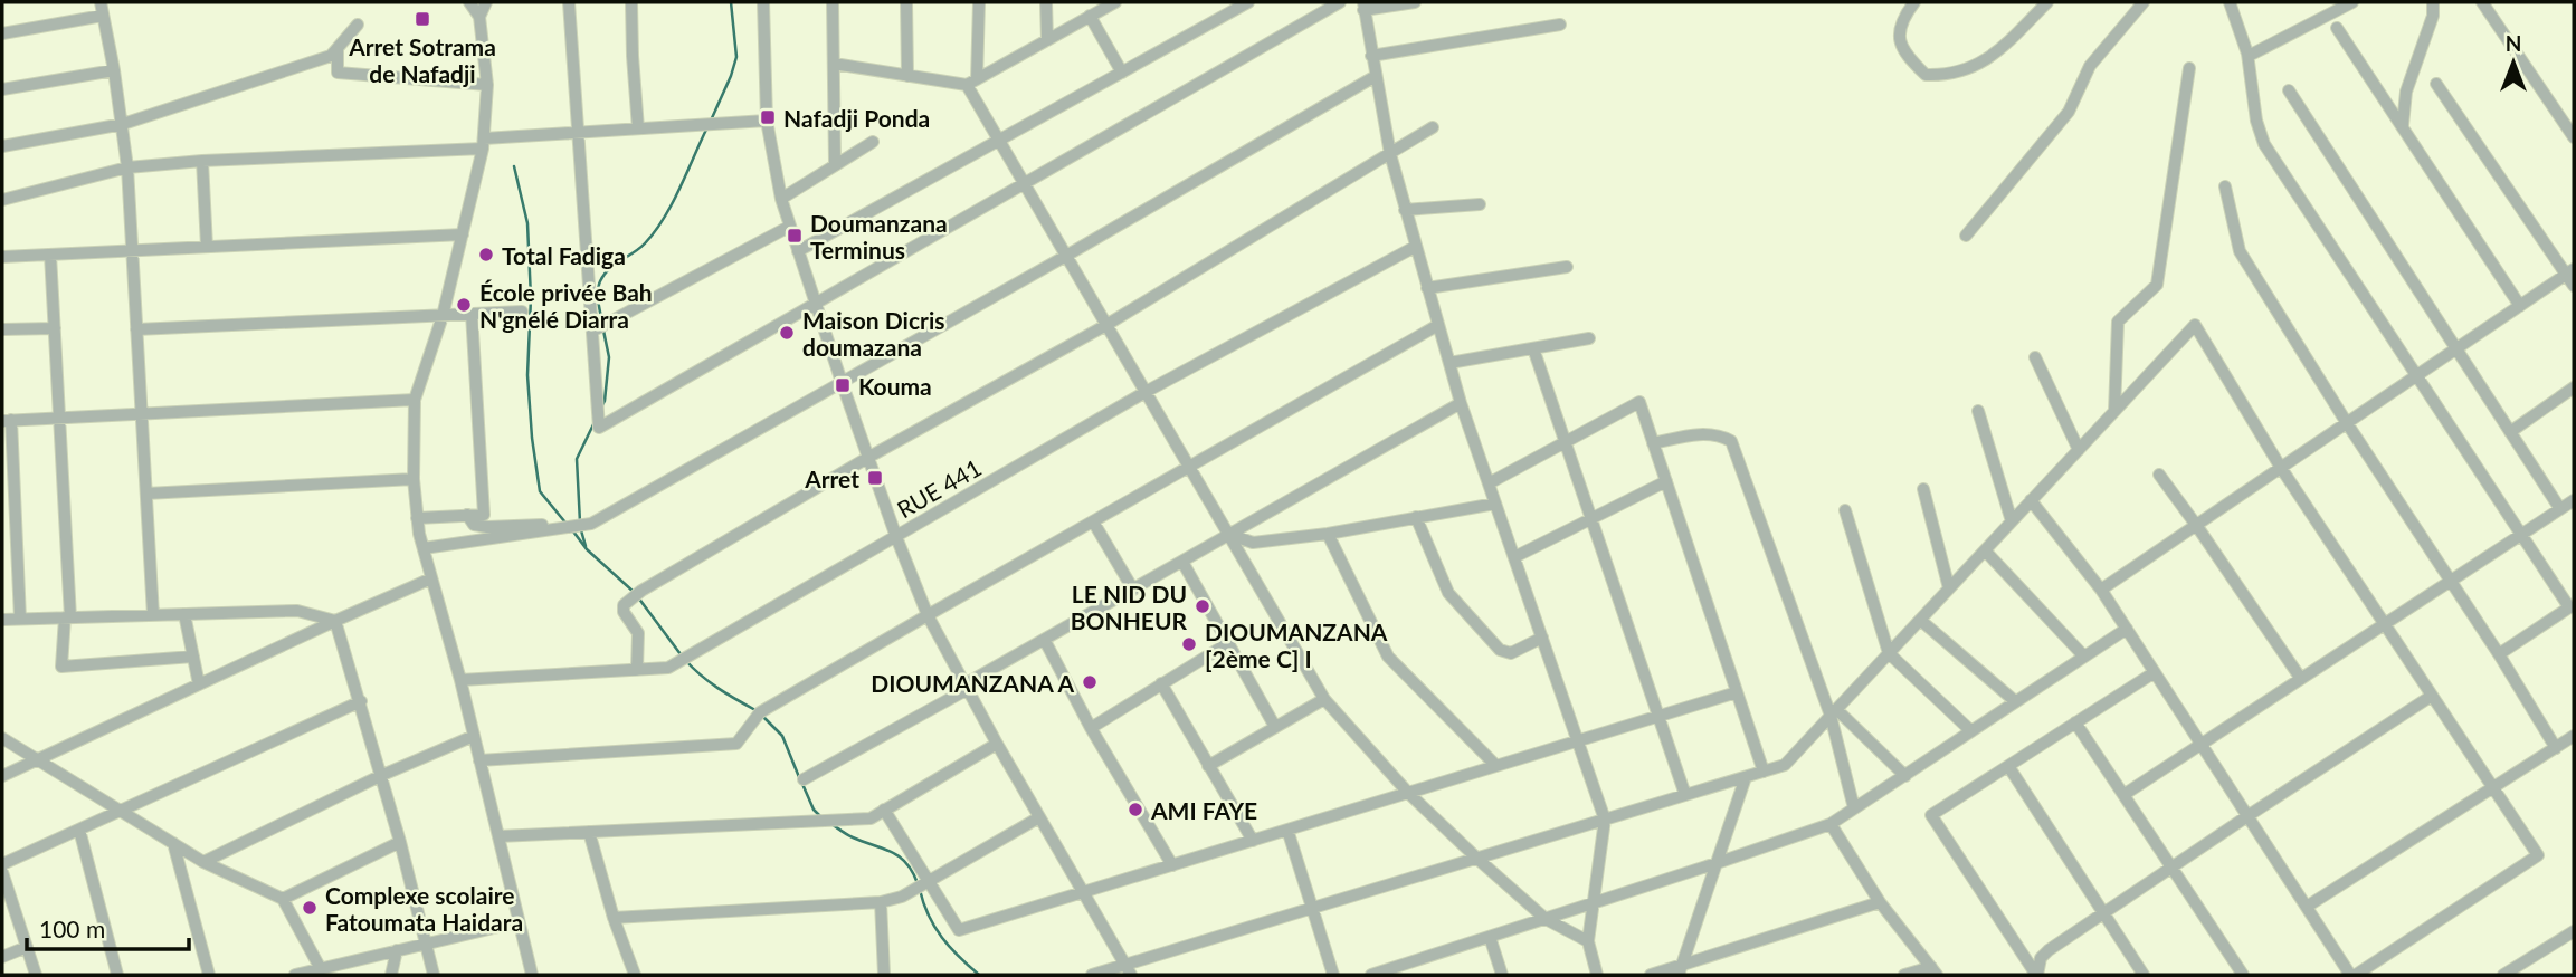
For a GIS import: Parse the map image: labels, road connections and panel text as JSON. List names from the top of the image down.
{
  "streets": {
    "street": ["RUE 441"]
  },
  "places": {
    "transit": [
      "Arret Sotrama de Nafadji",
      "Nafadji Ponda",
      "Doumanzana Terminus",
      "Kouma",
      "Arret"
    ],
    "other": [
      "Total Fadiga",
      "École privée Bah N'gnélé Diarra",
      "Maison Dicris doumazana",
      "LE NID DU BONHEUR",
      "DIOUMANZANA [2ème C] I",
      "DIOUMANZANA A",
      "AMI FAYE",
      "Complexe scolaire Fatoumata Haidara"
    ]
  },
  "scale_bar": "100 m",
  "north": "top"
}
